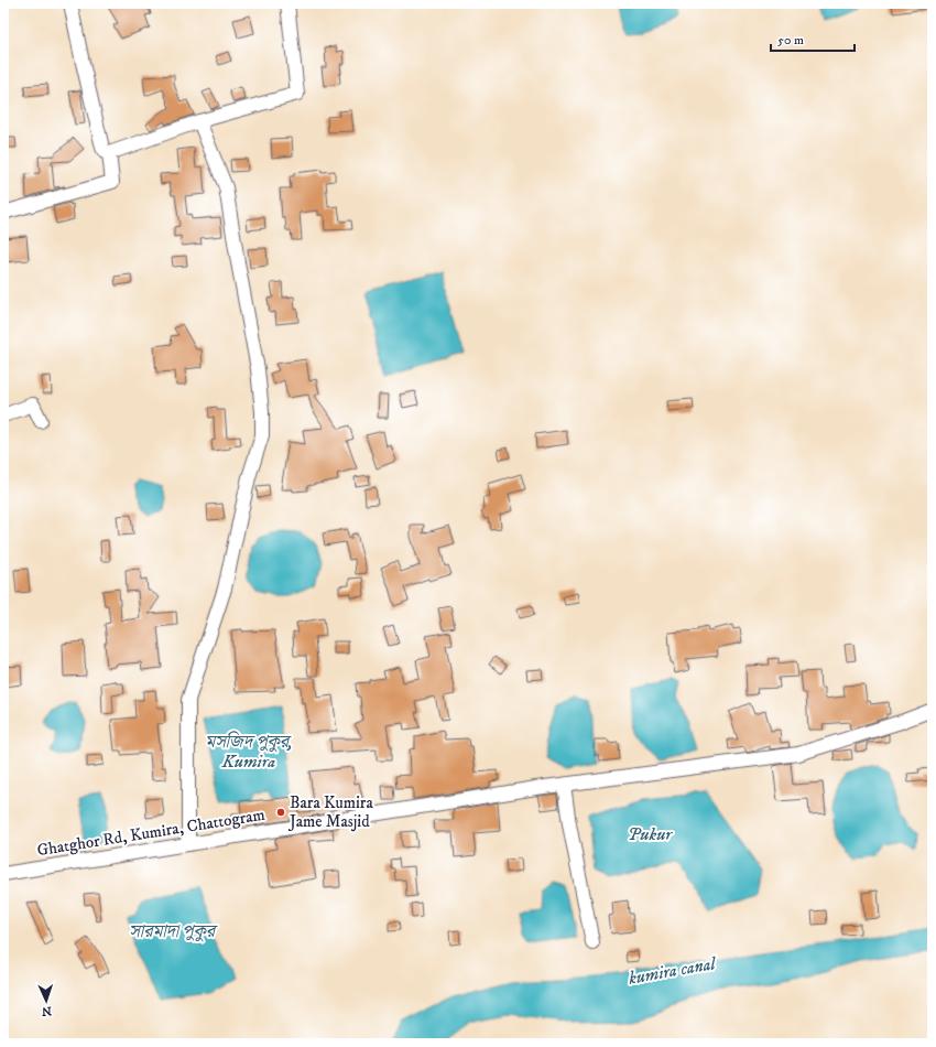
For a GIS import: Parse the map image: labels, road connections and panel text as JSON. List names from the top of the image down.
{
  "streets": {
    "street": ["Ghatghor Rd, Kumira, Chattogram"]
  },
  "water": [
    "মসজিদ পুকুর, Kumira",
    "Pukur",
    "সারমাদা পুকুর",
    "kumira canal"
  ],
  "places": ["Bara Kumira Jame Masjid"],
  "scale_bar": "50 m",
  "north": "bottom"
}
